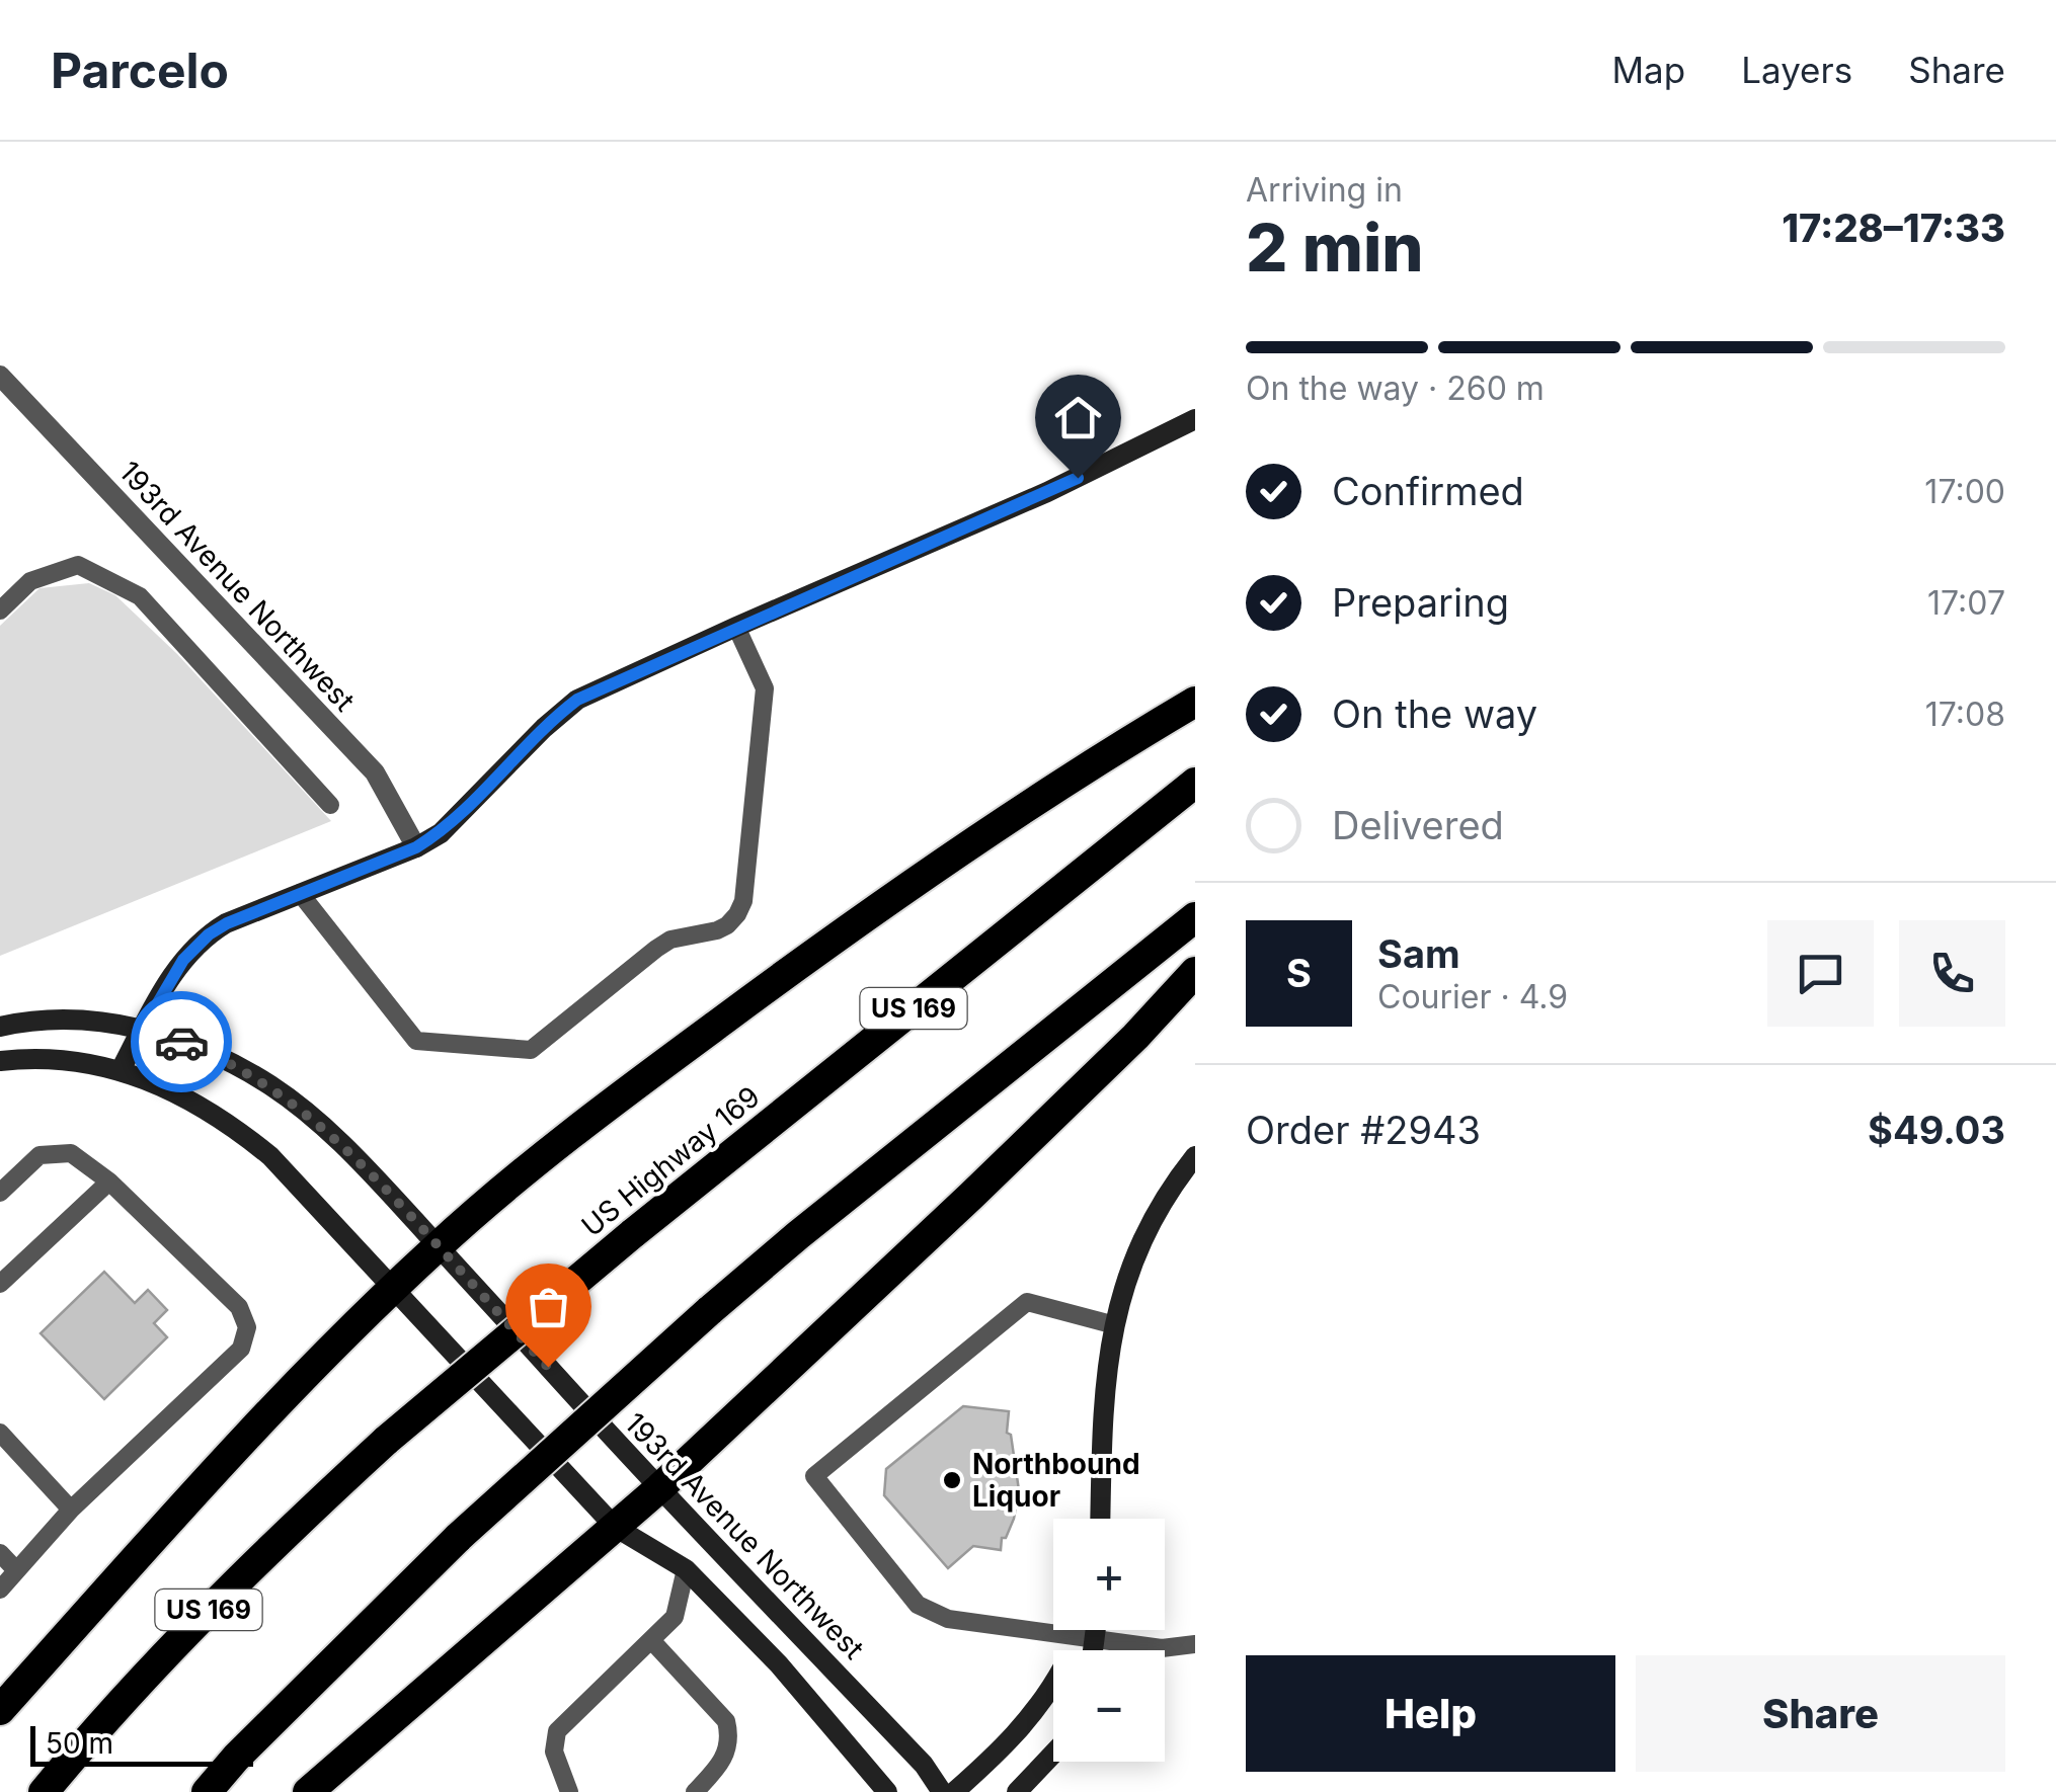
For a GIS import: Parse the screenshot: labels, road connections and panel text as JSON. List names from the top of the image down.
{
  "streets": {
    "highway": ["US 169", "US Highway 169"],
    "street": ["193rd Avenue Northwest"]
  },
  "places": ["Northbound Liquor"],
  "scale_bar": "50 m",
  "page": {
    "header": "Parcelo",
    "nav": ["Map", "Layers", "Share"],
    "heading": ["2 min", "Arriving in", "17:28–17:33"],
    "panel": [
      "Sam",
      "Courier · 4.9",
      "Order #2943",
      "$49.03"
    ],
    "bar": "On the way · 260 m",
    "list": [
      ["Confirmed", "17:00"],
      ["Preparing", "17:07"],
      ["On the way", "17:08"],
      "Delivered"
    ],
    "round": "S",
    "map_buttons": ["+", "−"],
    "buttons": ["Help", "Share"],
    "scale": "50 m"
  }
}
